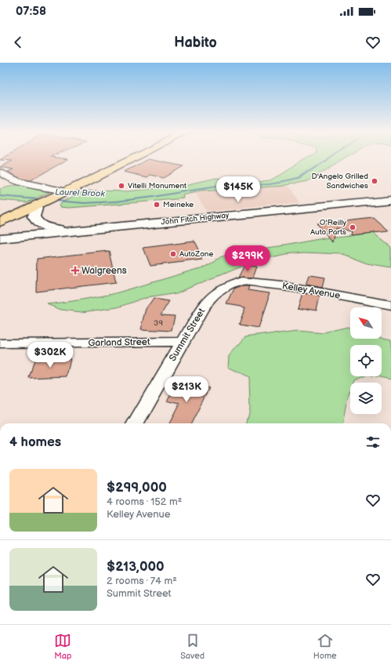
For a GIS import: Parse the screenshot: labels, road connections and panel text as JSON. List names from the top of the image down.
{
  "streets": {
    "main road": ["John Fitch Highway"],
    "street": ["Kelley Avenue", "Summit Street", "Garland Street"]
  },
  "crossings": [
    ["Kelley Avenue", "Summit Street"],
    ["Summit Street", "Garland Street"]
  ],
  "water": ["Laurel Brook"],
  "places": {
    "other": [
      "D'Angelo Grilled Sandwiches",
      "Vitelli Monument",
      "Meineke",
      "O'Reilly Auto Parts",
      "AutoZone"
    ],
    "health": ["Walgreens"]
  },
  "house_numbers": ["39"],
  "north": "top left",
  "page": {
    "status": "07:58",
    "header": "Habito",
    "price": [
      "$145K",
      "$299K",
      "$302K",
      "$213K"
    ],
    "heading": "4 homes",
    "list": [
      {
        "name": "$299,000",
        "note": "4 rooms · 152 m² · Kelley Avenue"
      },
      {
        "name": "$213,000",
        "note": "2 rooms · 74 m² · Summit Street"
      }
    ],
    "tabs": ["Map", "Saved", "Home"]
  }
}
